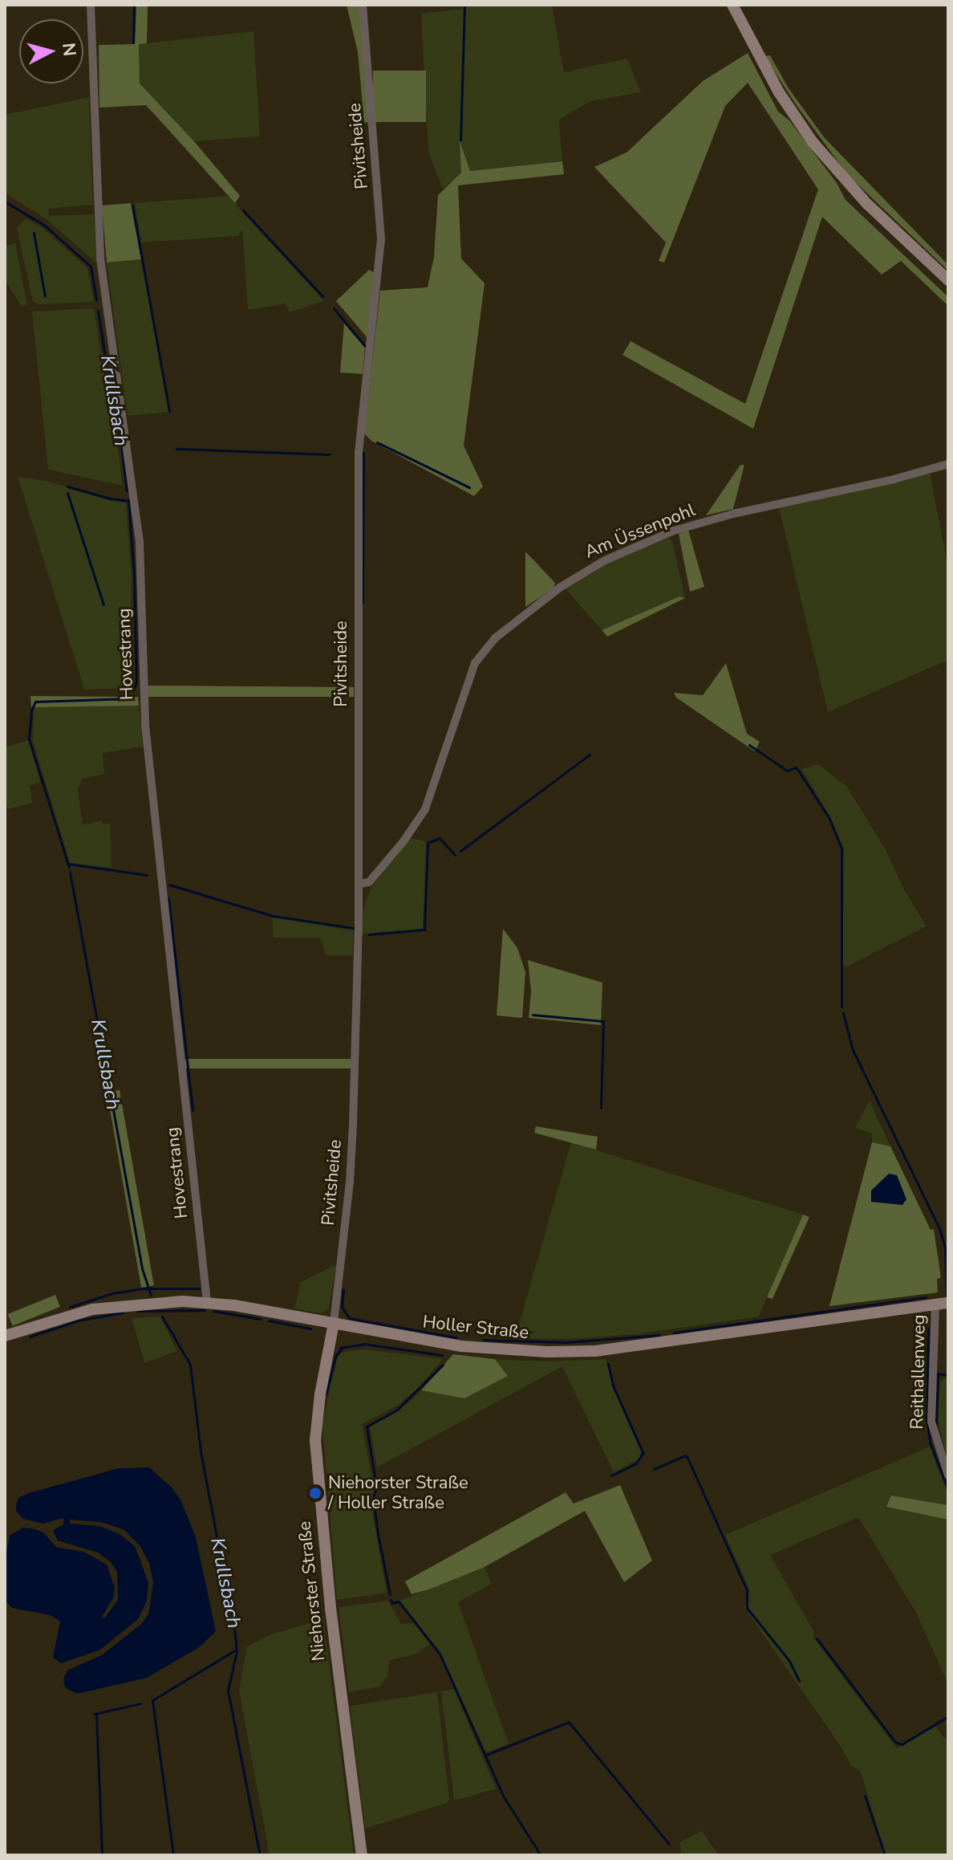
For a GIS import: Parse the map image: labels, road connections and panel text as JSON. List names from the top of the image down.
{
  "streets": {
    "street": [
      "Pivitsheide",
      "Am Üssenpohl",
      "Hovestrang",
      "Holler Straße",
      "Reithallenweg",
      "Niehorster Straße"
    ]
  },
  "crossings": [
    ["Pivitsheide", "Am Üssenpohl"],
    ["Pivitsheide", "Holler Straße"],
    ["Pivitsheide", "Niehorster Straße"],
    ["Hovestrang", "Holler Straße"],
    ["Holler Straße", "Reithallenweg"],
    ["Holler Straße", "Niehorster Straße"]
  ],
  "water": ["Krullsbach"],
  "places": ["Niehorster Straße / Holler Straße"],
  "north": "right"
}
